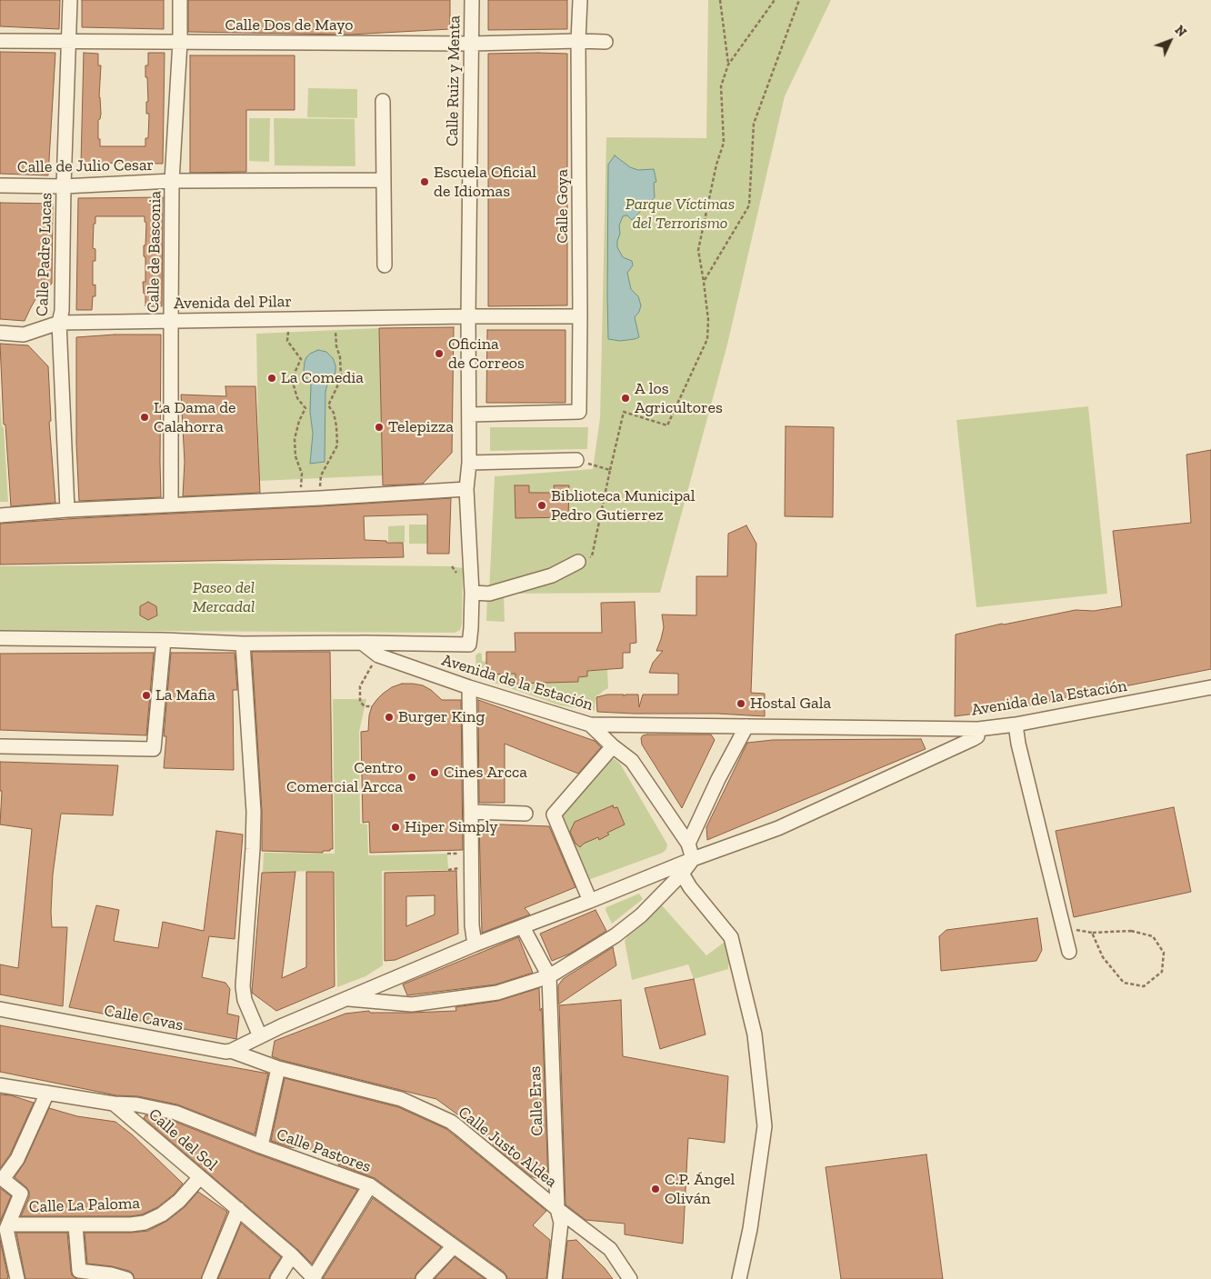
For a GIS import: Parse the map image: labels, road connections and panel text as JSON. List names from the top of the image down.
{
  "streets": {
    "street": [
      "Calle Dos de Mayo",
      "Calle Ruiz y Menta",
      "Calle de Julio Cesar",
      "Calle Goya",
      "Calle de Basconia",
      "Calle Padre Lucas",
      "Avenida del Pilar",
      "Avenida de la Estación",
      "Calle Cavas",
      "Calle Eras",
      "Calle del Sol",
      "Calle Justo Aldea",
      "Calle Pastores",
      "Calle La Paloma"
    ]
  },
  "crossings": [
    ["Calle Dos de Mayo", "Calle Ruiz y Menta"],
    ["Calle Dos de Mayo", "Calle Goya"],
    ["Calle Dos de Mayo", "Calle de Basconia"],
    ["Calle Dos de Mayo", "Calle Padre Lucas"],
    ["Calle Ruiz y Menta", "Calle Goya"],
    ["Calle Ruiz y Menta", "Avenida del Pilar"],
    ["Calle Ruiz y Menta", "Avenida de la Estación"],
    ["Calle de Julio Cesar", "Calle de Basconia"],
    ["Calle de Julio Cesar", "Calle Padre Lucas"],
    ["Calle Goya", "Avenida del Pilar"],
    ["Calle de Basconia", "Avenida del Pilar"],
    ["Calle Padre Lucas", "Avenida del Pilar"],
    ["Calle Cavas", "Calle Justo Aldea"],
    ["Calle Eras", "Calle Justo Aldea"],
    ["Calle del Sol", "Calle Pastores"],
    ["Calle del Sol", "Calle La Paloma"]
  ],
  "parks": ["Parque Víctimas del Terrorismo", "Paseo del Mercadal"],
  "places": [
    "Escuela Oficial de Idiomas",
    "Oficina de Correos",
    "La Comedia",
    "A los Agricultores",
    "La Dama de Calahorra",
    "Telepizza",
    "Biblioteca Municipal Pedro Gutierrez",
    "La Mafia",
    "Hostal Gala",
    "Burger King",
    "Cines Arcca",
    "Centro Comercial Arcca",
    "Hiper Simply",
    "C.P. Ángel Oliván"
  ],
  "north": "top right"
}
